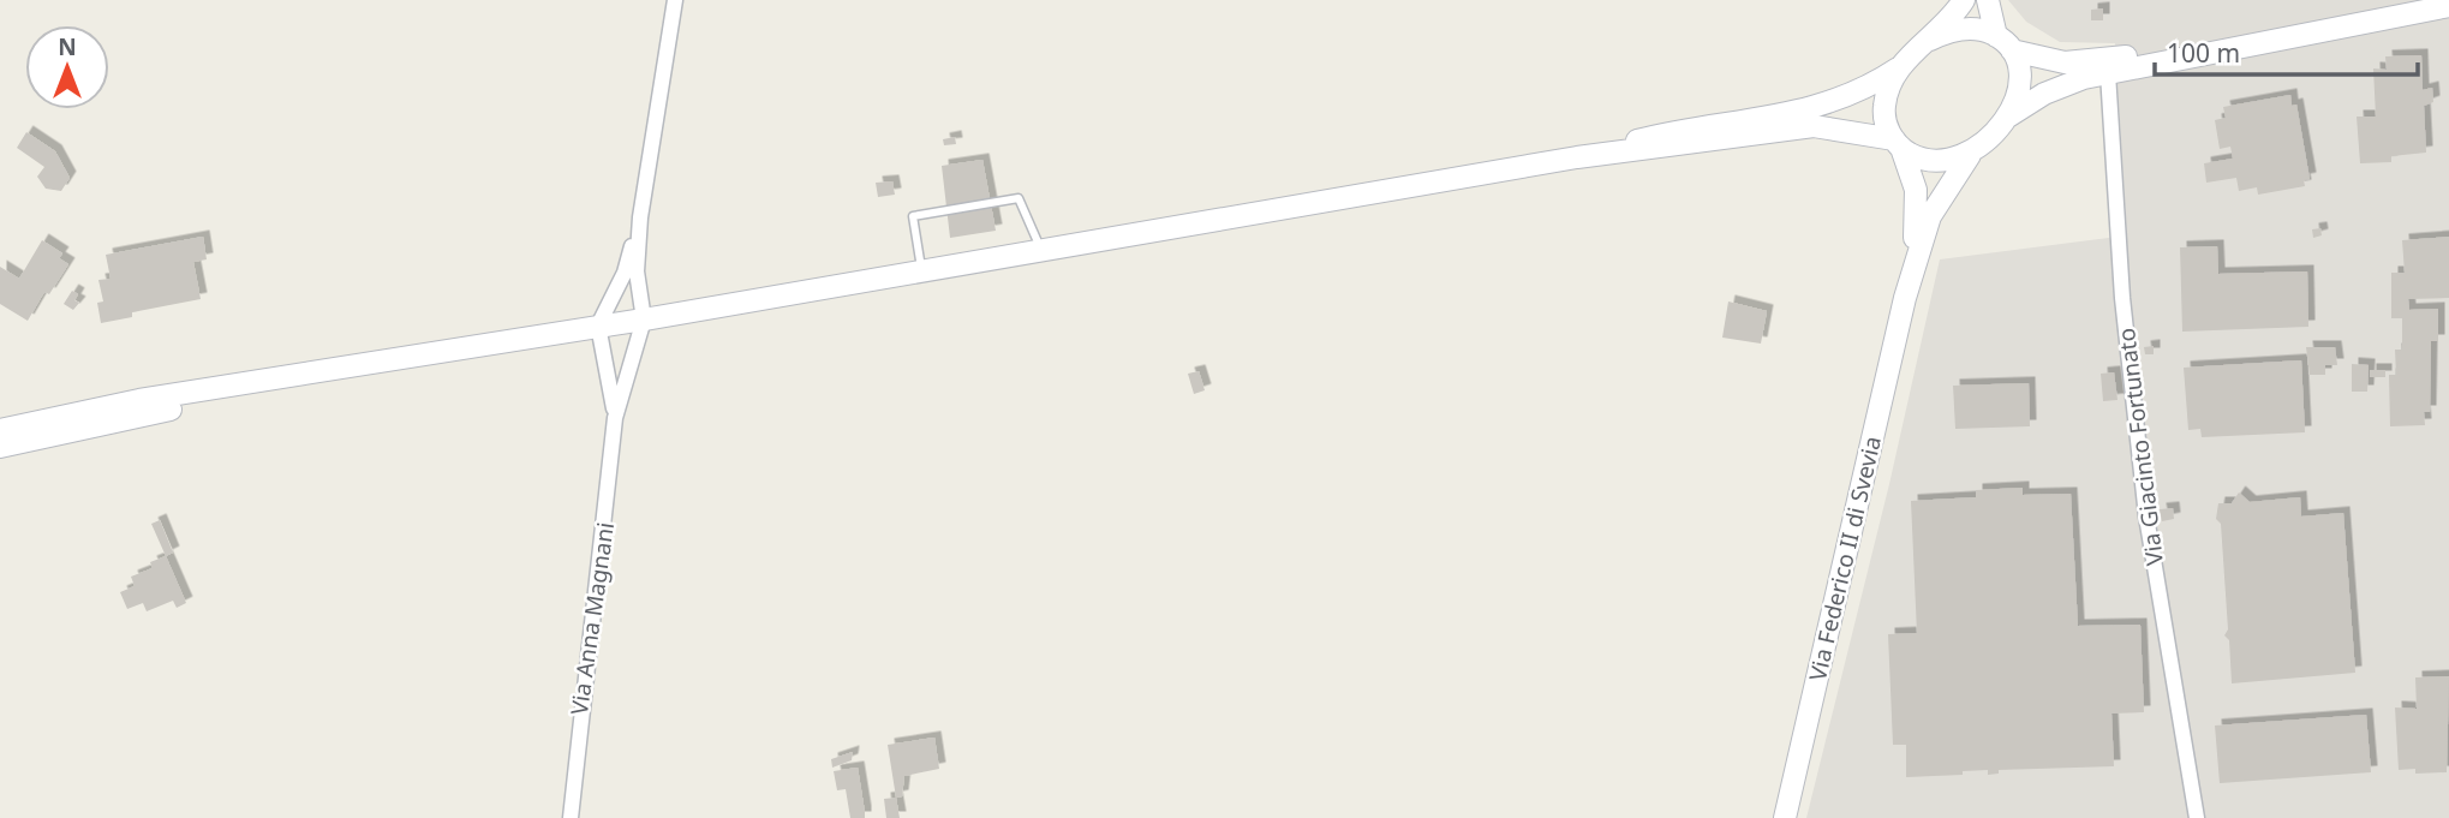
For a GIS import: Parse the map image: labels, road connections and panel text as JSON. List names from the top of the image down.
{
  "streets": {
    "main road": ["Via Federico II di Svevia"],
    "street": ["Via Giacinto Fortunato", "Via Anna Magnani"]
  },
  "scale_bar": "100 m",
  "north": "top"
}
